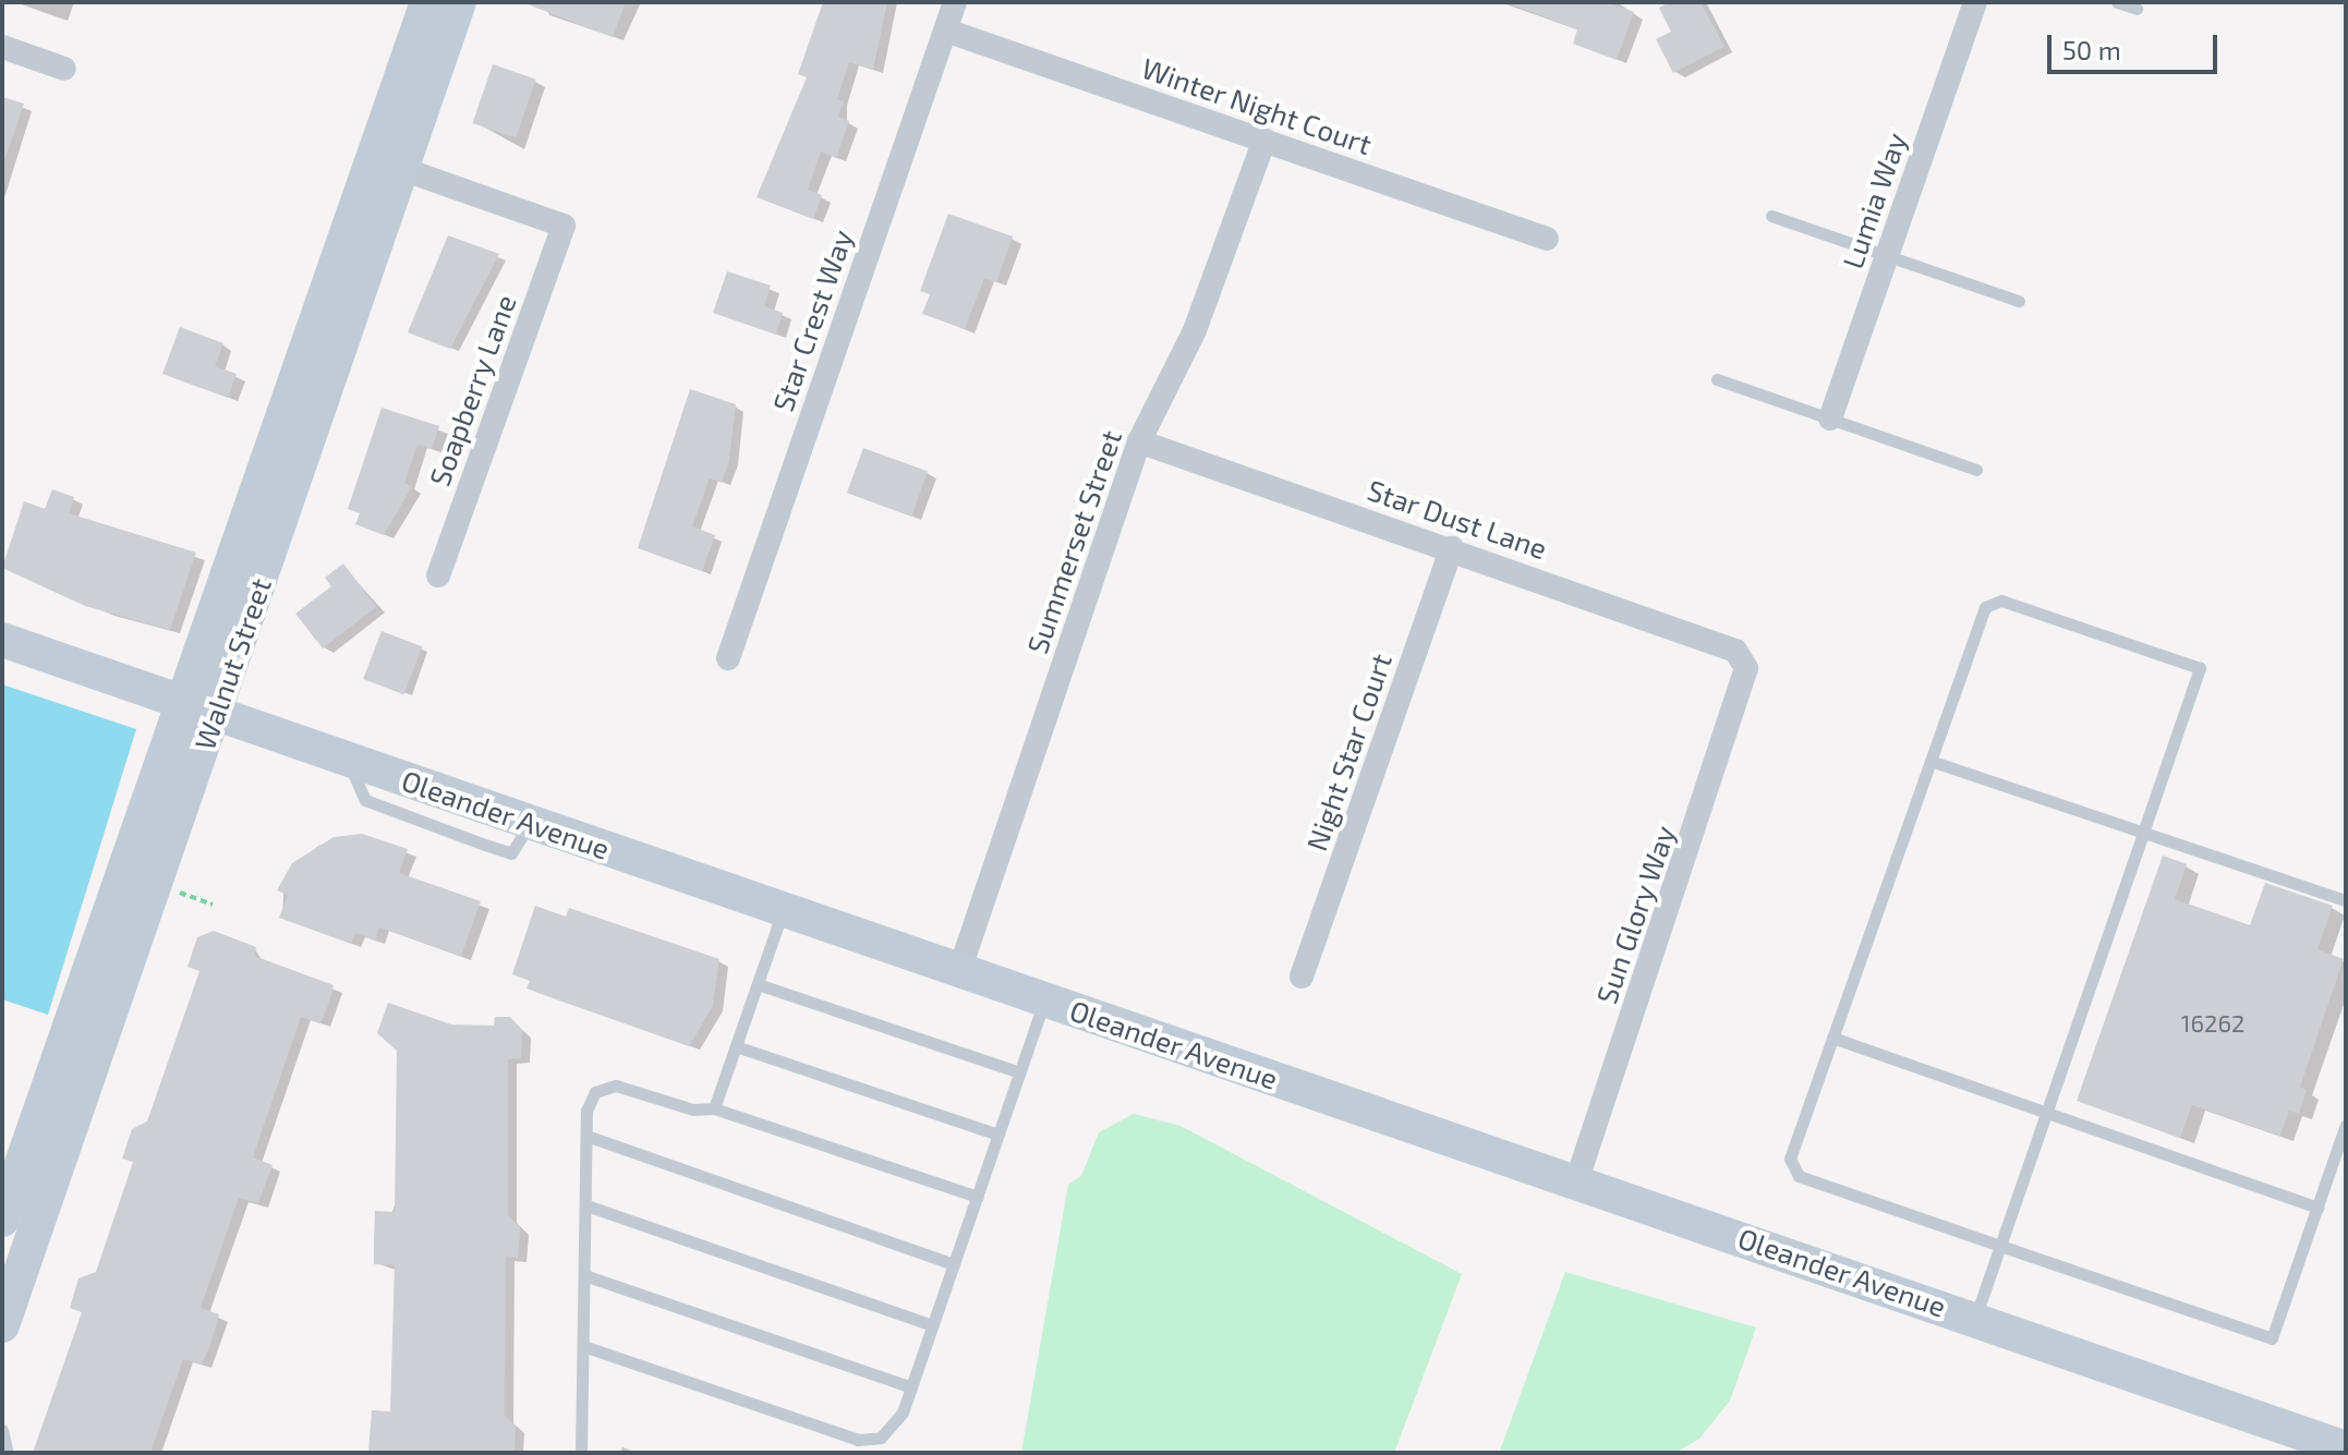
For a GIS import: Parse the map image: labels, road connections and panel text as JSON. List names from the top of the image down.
{
  "streets": {
    "street": [
      "Winter Night Court",
      "Lumia Way",
      "Star Crest Way",
      "Soapberry Lane",
      "Star Dust Lane",
      "Summerset Street",
      "Walnut Street",
      "Night Star Court",
      "Oleander Avenue",
      "Sun Glory Way"
    ]
  },
  "crossings": [
    ["Winter Night Court", "Star Crest Way"],
    ["Winter Night Court", "Summerset Street"],
    ["Soapberry Lane", "Walnut Street"],
    ["Star Dust Lane", "Summerset Street"],
    ["Star Dust Lane", "Night Star Court"],
    ["Star Dust Lane", "Sun Glory Way"],
    ["Summerset Street", "Oleander Avenue"],
    ["Walnut Street", "Oleander Avenue"],
    ["Oleander Avenue", "Sun Glory Way"]
  ],
  "house_numbers": ["16262"],
  "scale_bar": "50 m"
}
